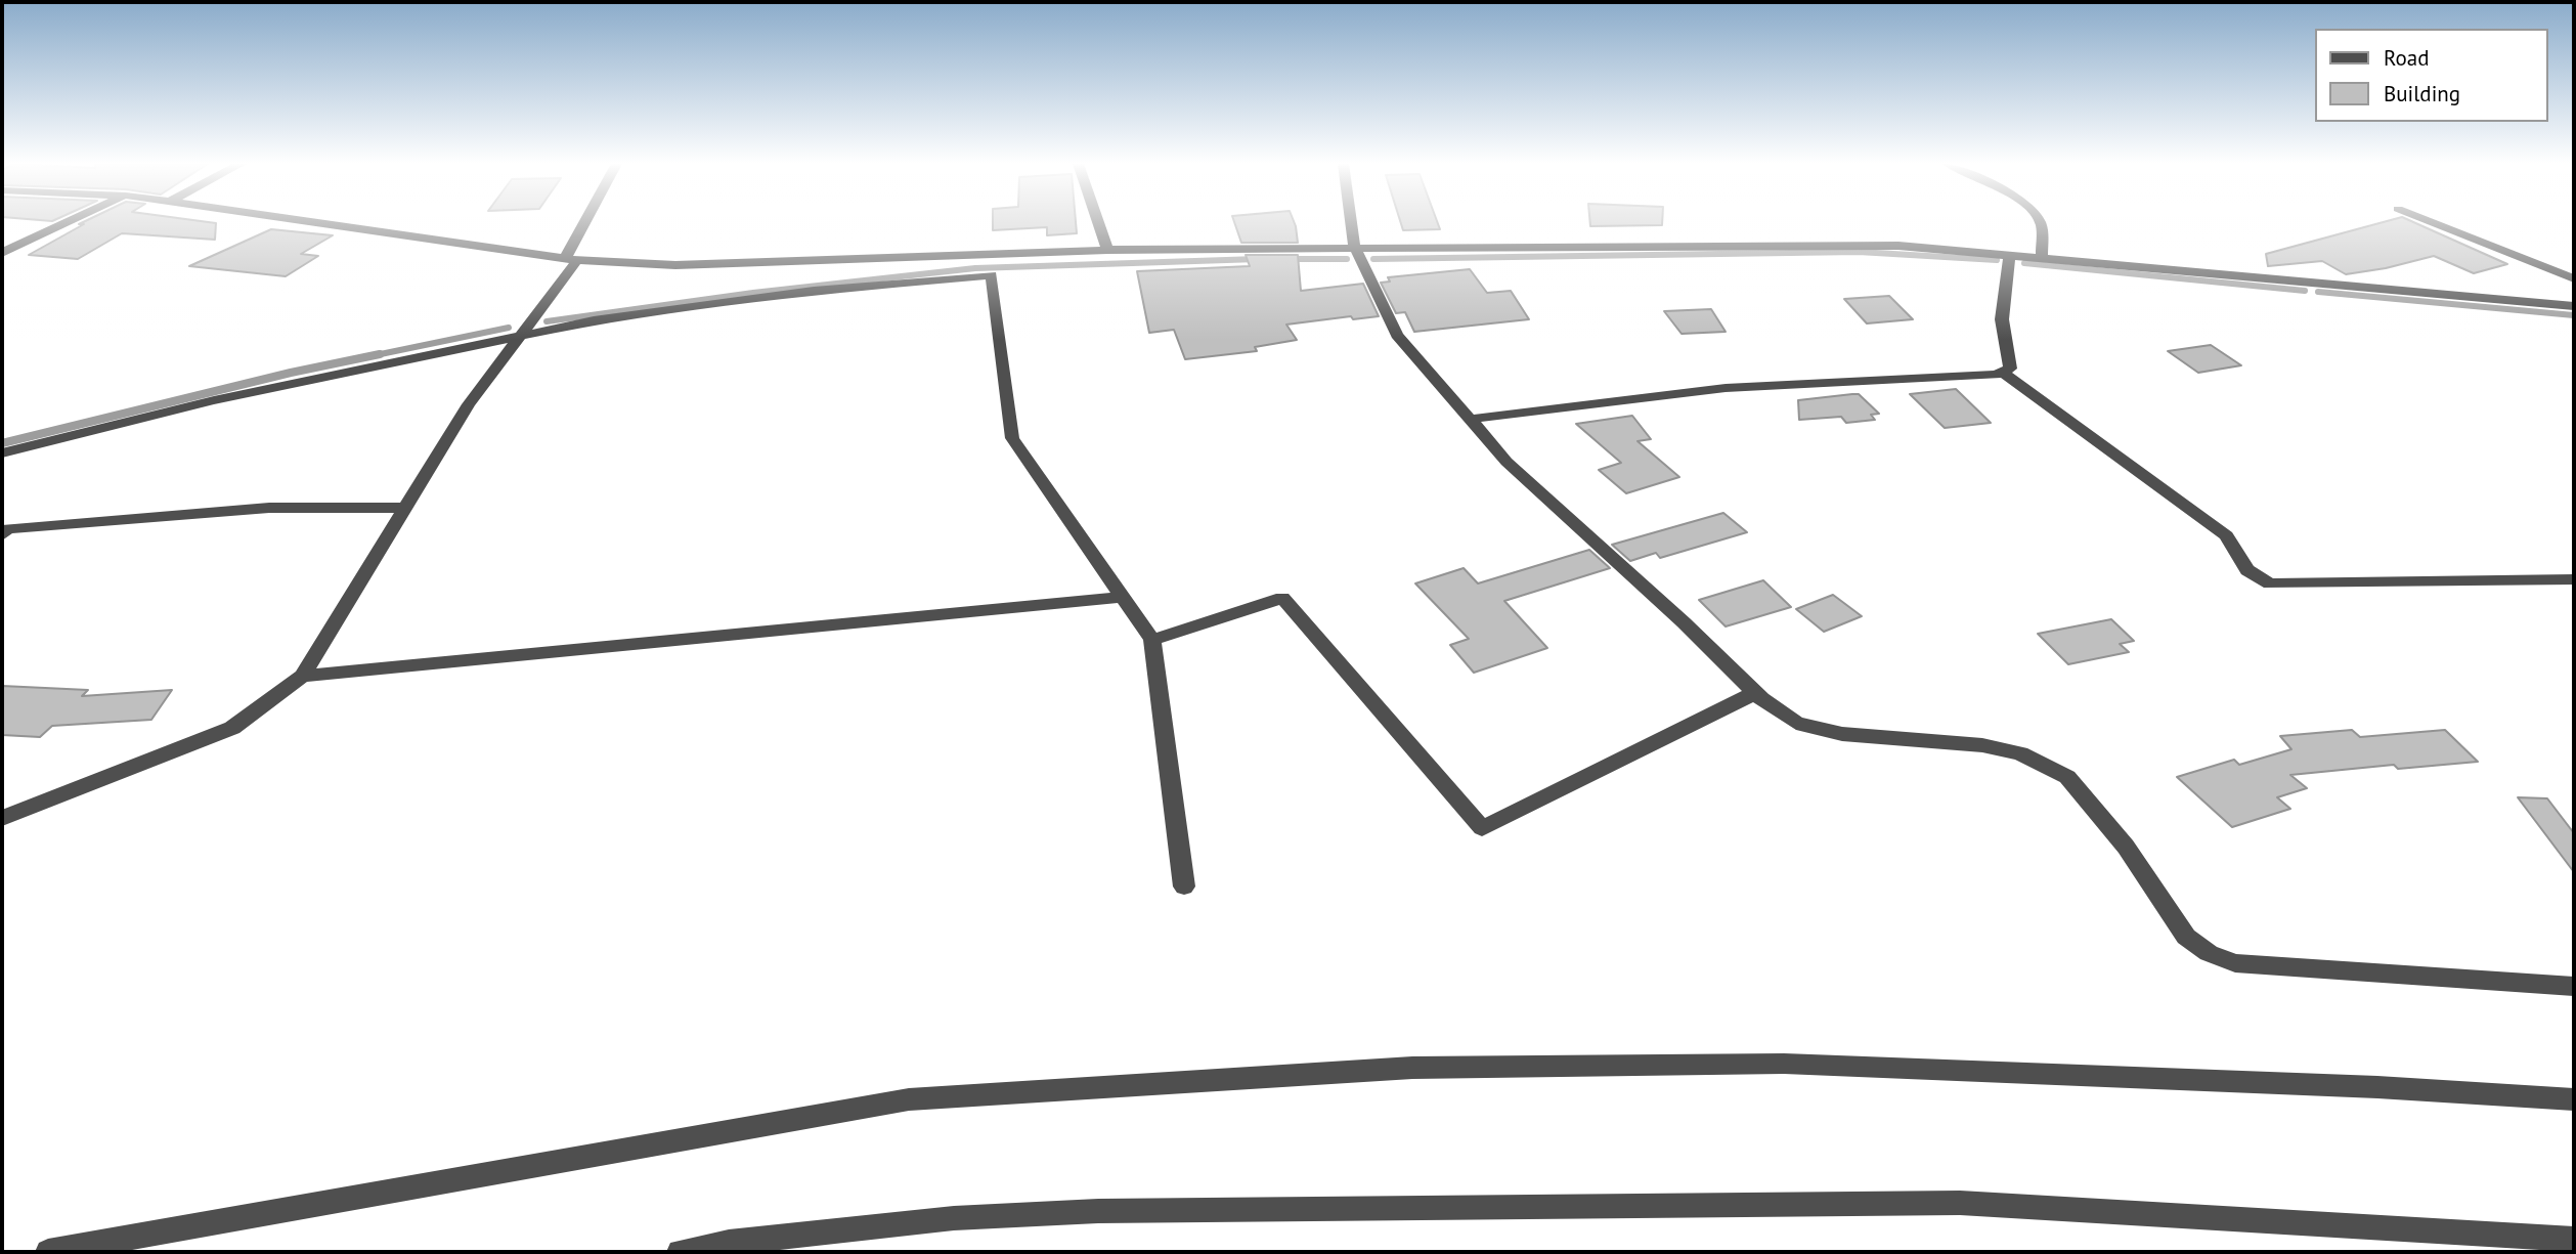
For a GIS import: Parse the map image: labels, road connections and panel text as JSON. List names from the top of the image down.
{
  "legend": ["Road", "Building"]
}
